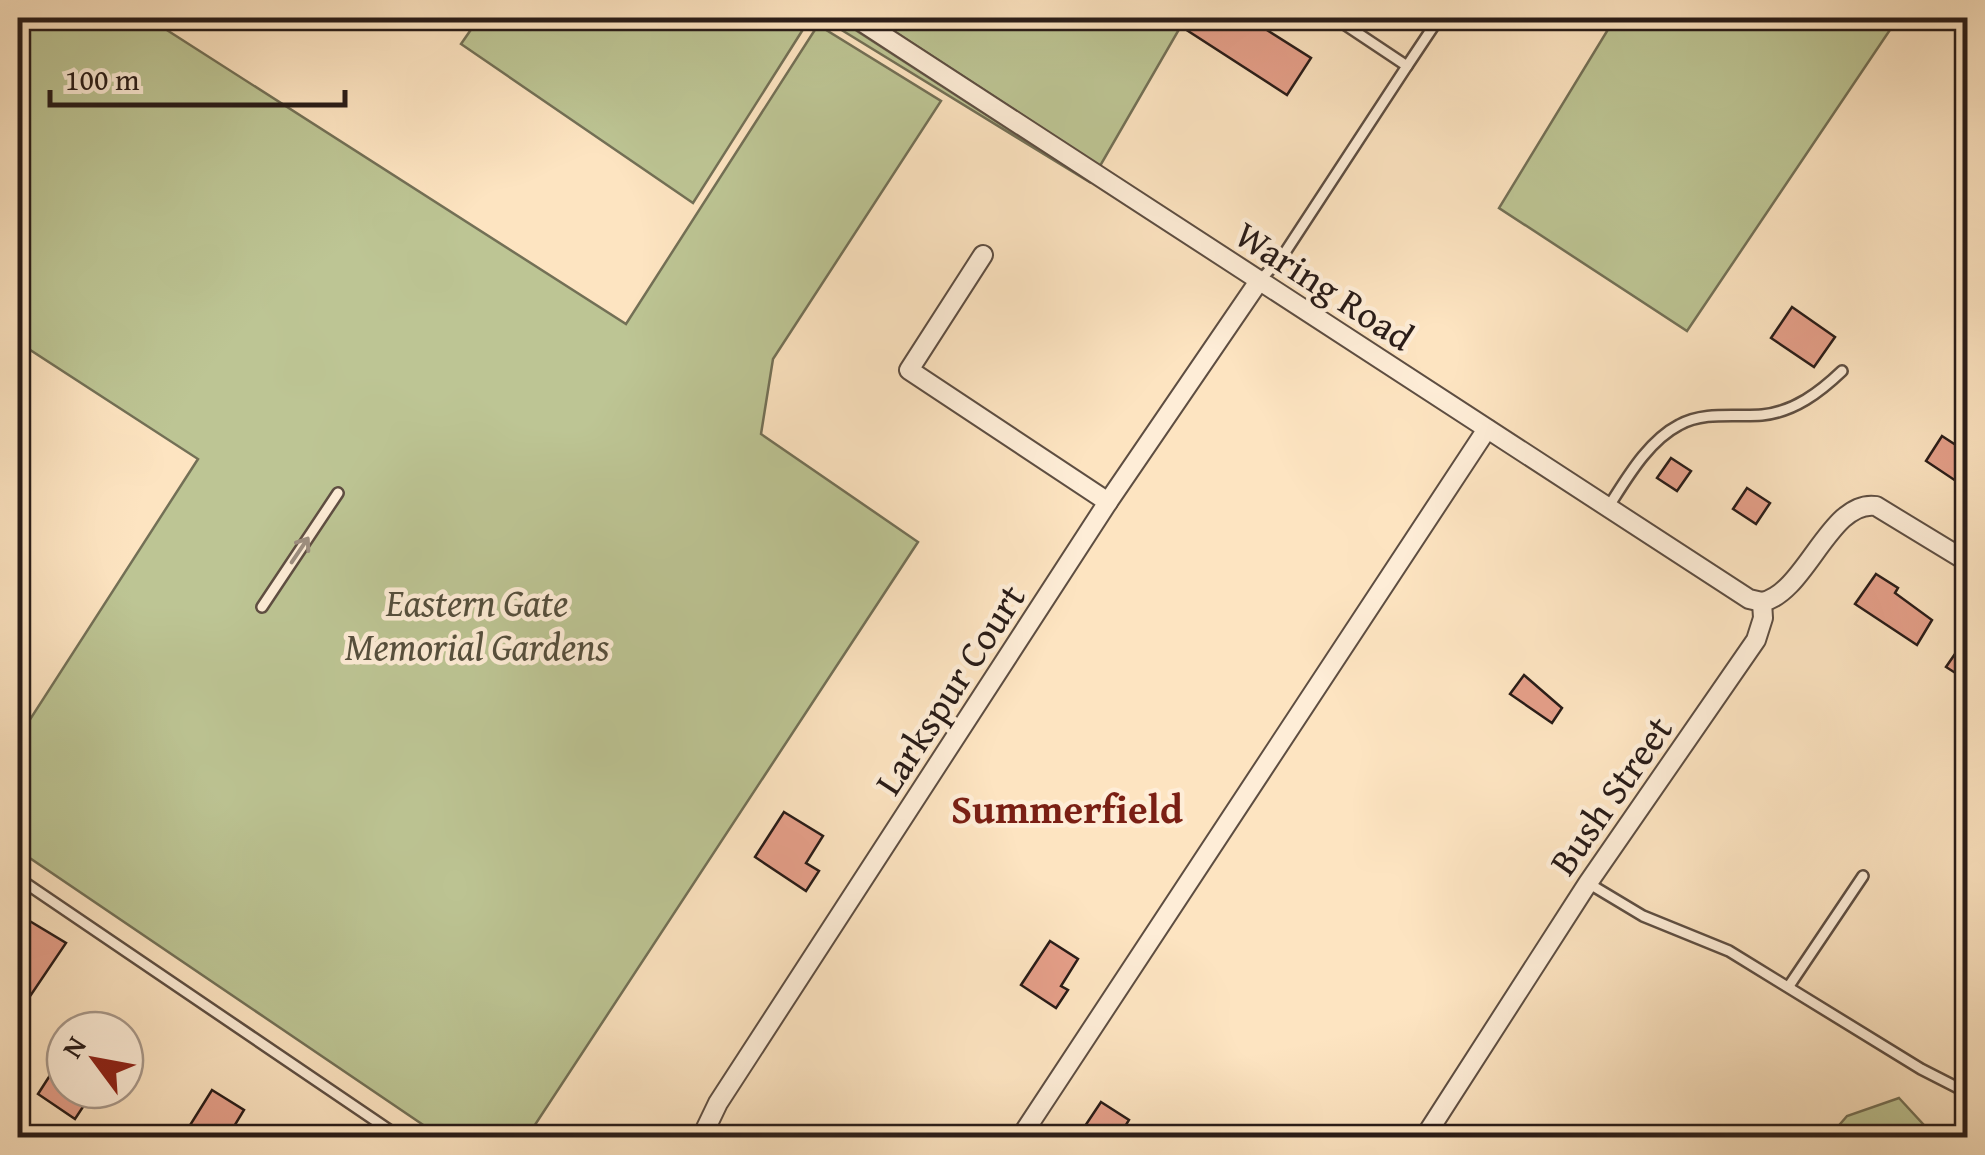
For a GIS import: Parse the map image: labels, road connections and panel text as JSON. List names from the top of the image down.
{
  "streets": {
    "street": ["Waring Road", "Larkspur Court", "Bush Street"]
  },
  "crossings": [
    ["Waring Road", "Larkspur Court"],
    ["Waring Road", "Bush Street"]
  ],
  "districts": ["Summerfield"],
  "parks": ["Eastern Gate Memorial Gardens"],
  "scale_bar": "100 m",
  "north": "top left"
}
